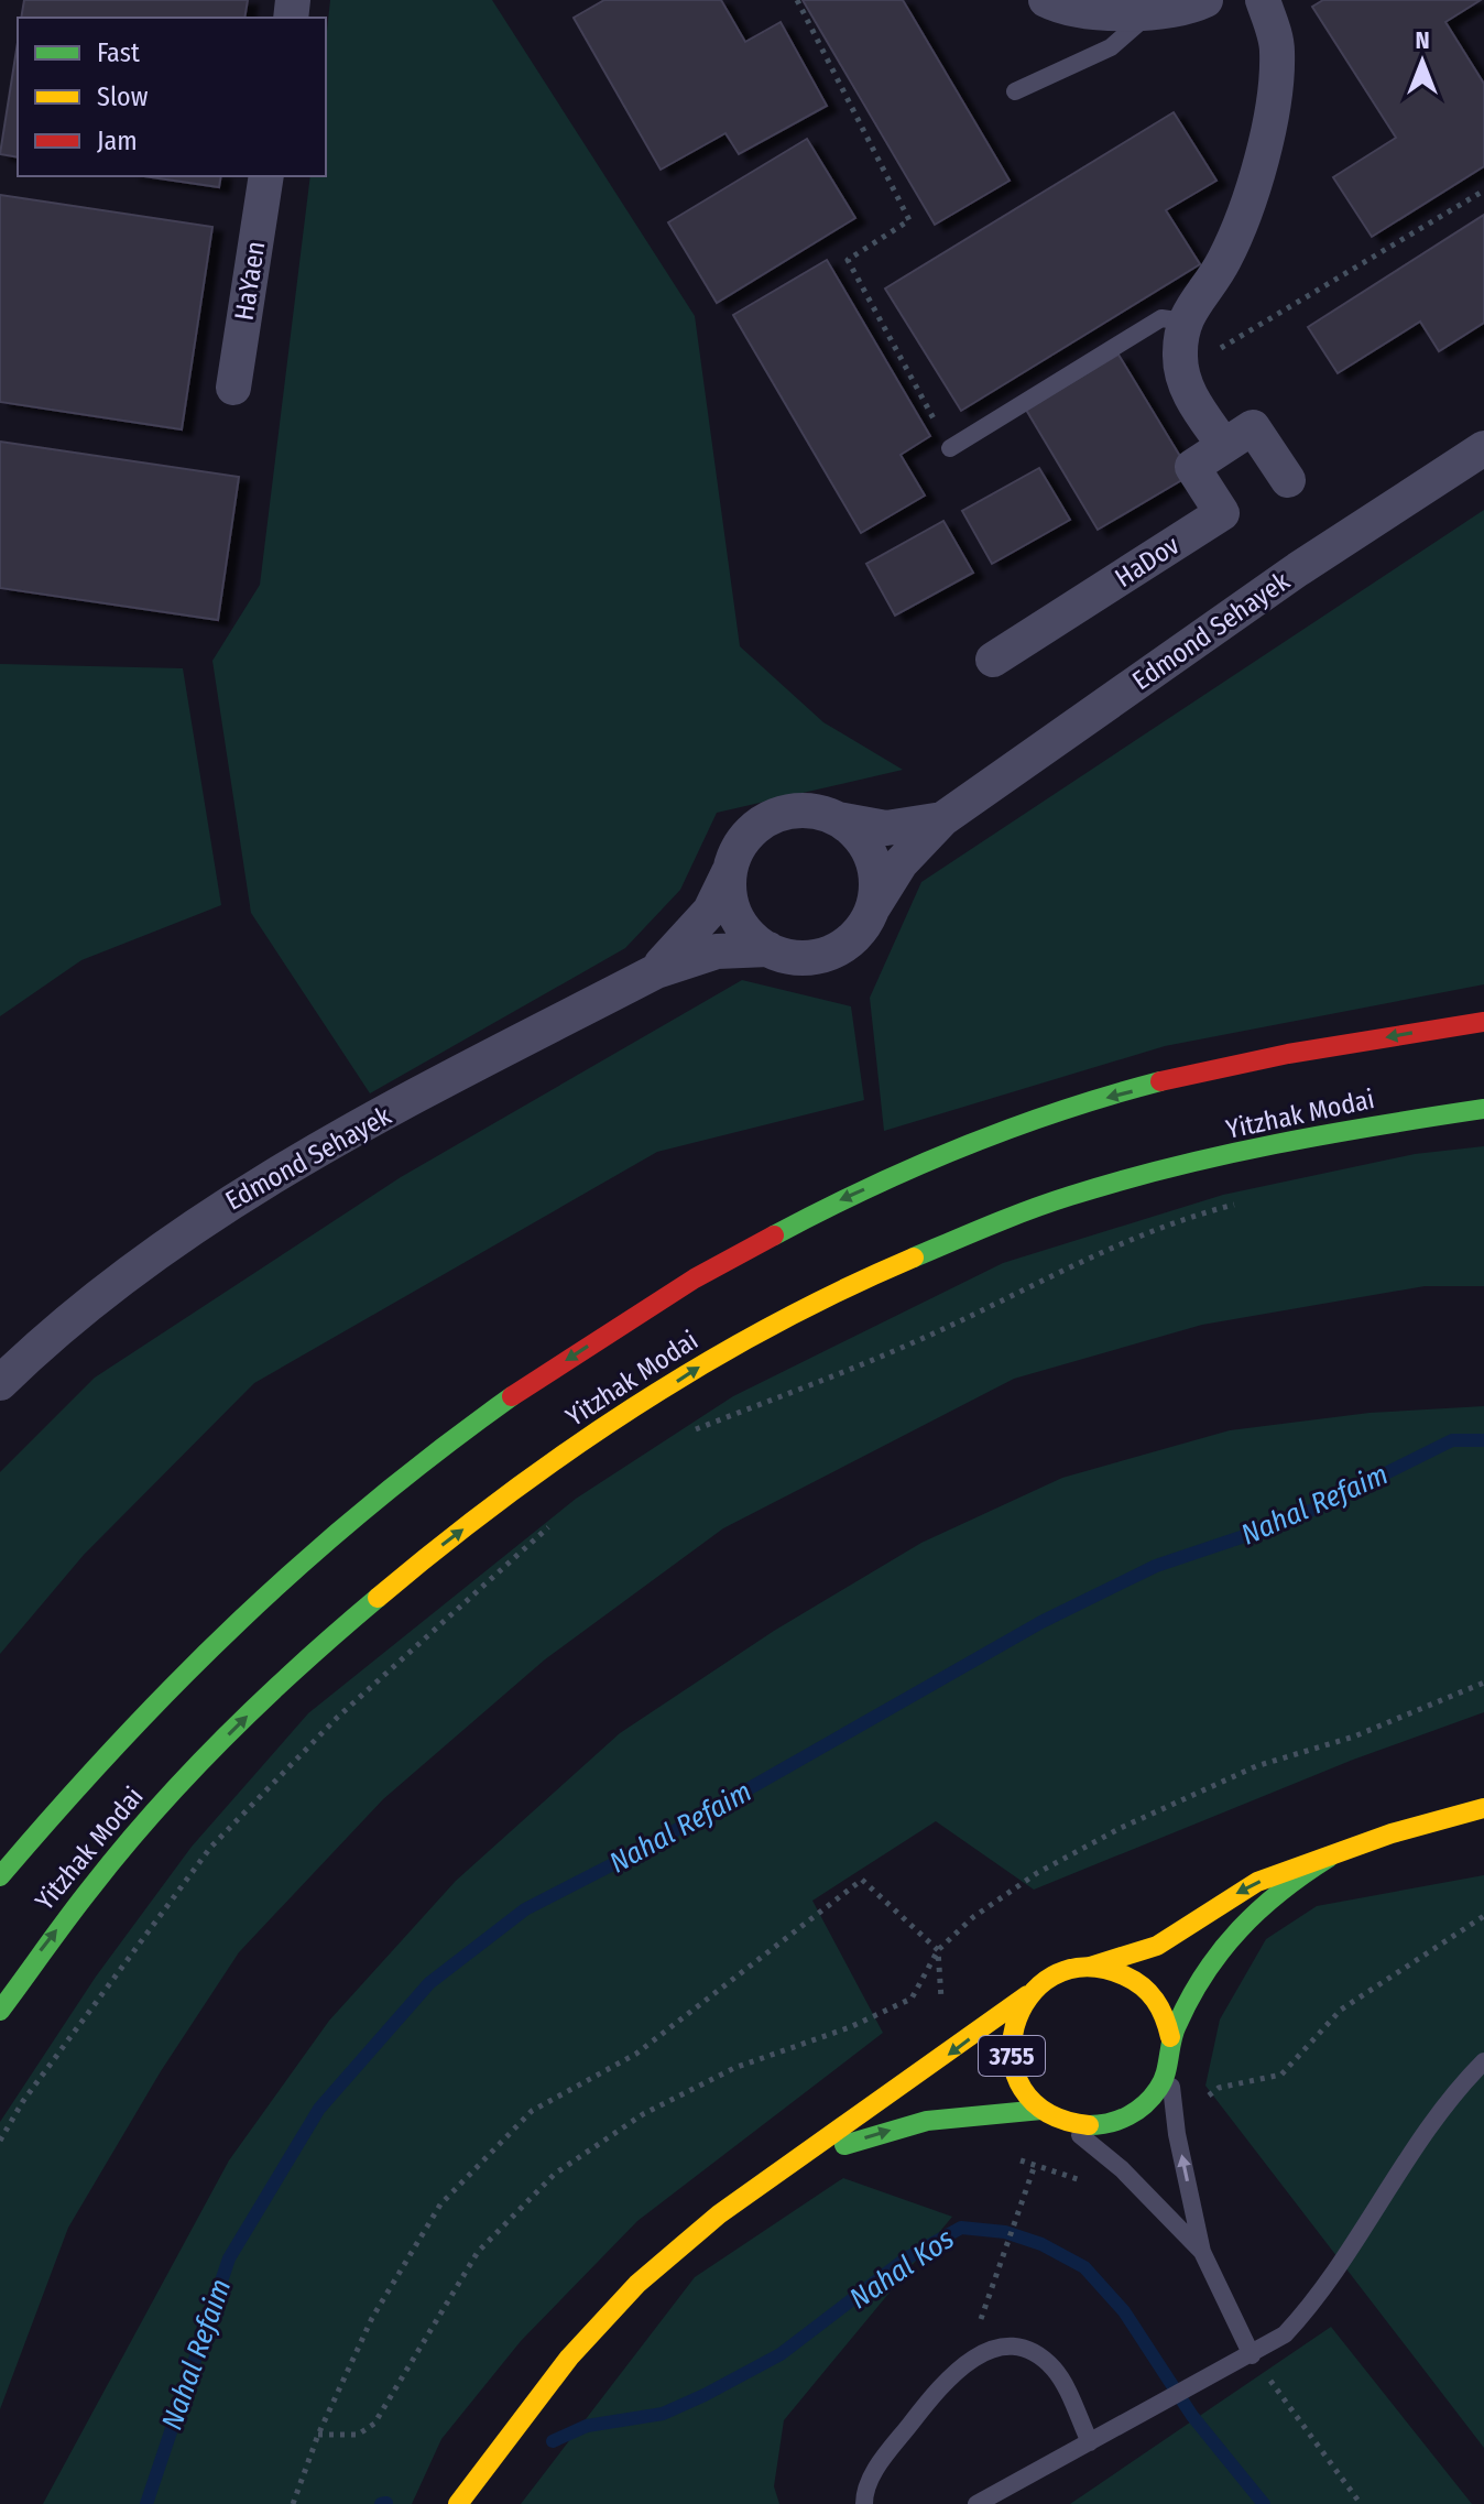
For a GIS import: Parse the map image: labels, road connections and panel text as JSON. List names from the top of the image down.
{
  "streets": {
    "street": [
      "HaYaen",
      "HaDov",
      "Edmond Sehayek",
      "Yitzhak Modai",
      "3755"
    ]
  },
  "water": ["Nahal Refaim", "Nahal Kos"],
  "legend": ["Fast", "Slow", "Jam"],
  "north": "top"
}
